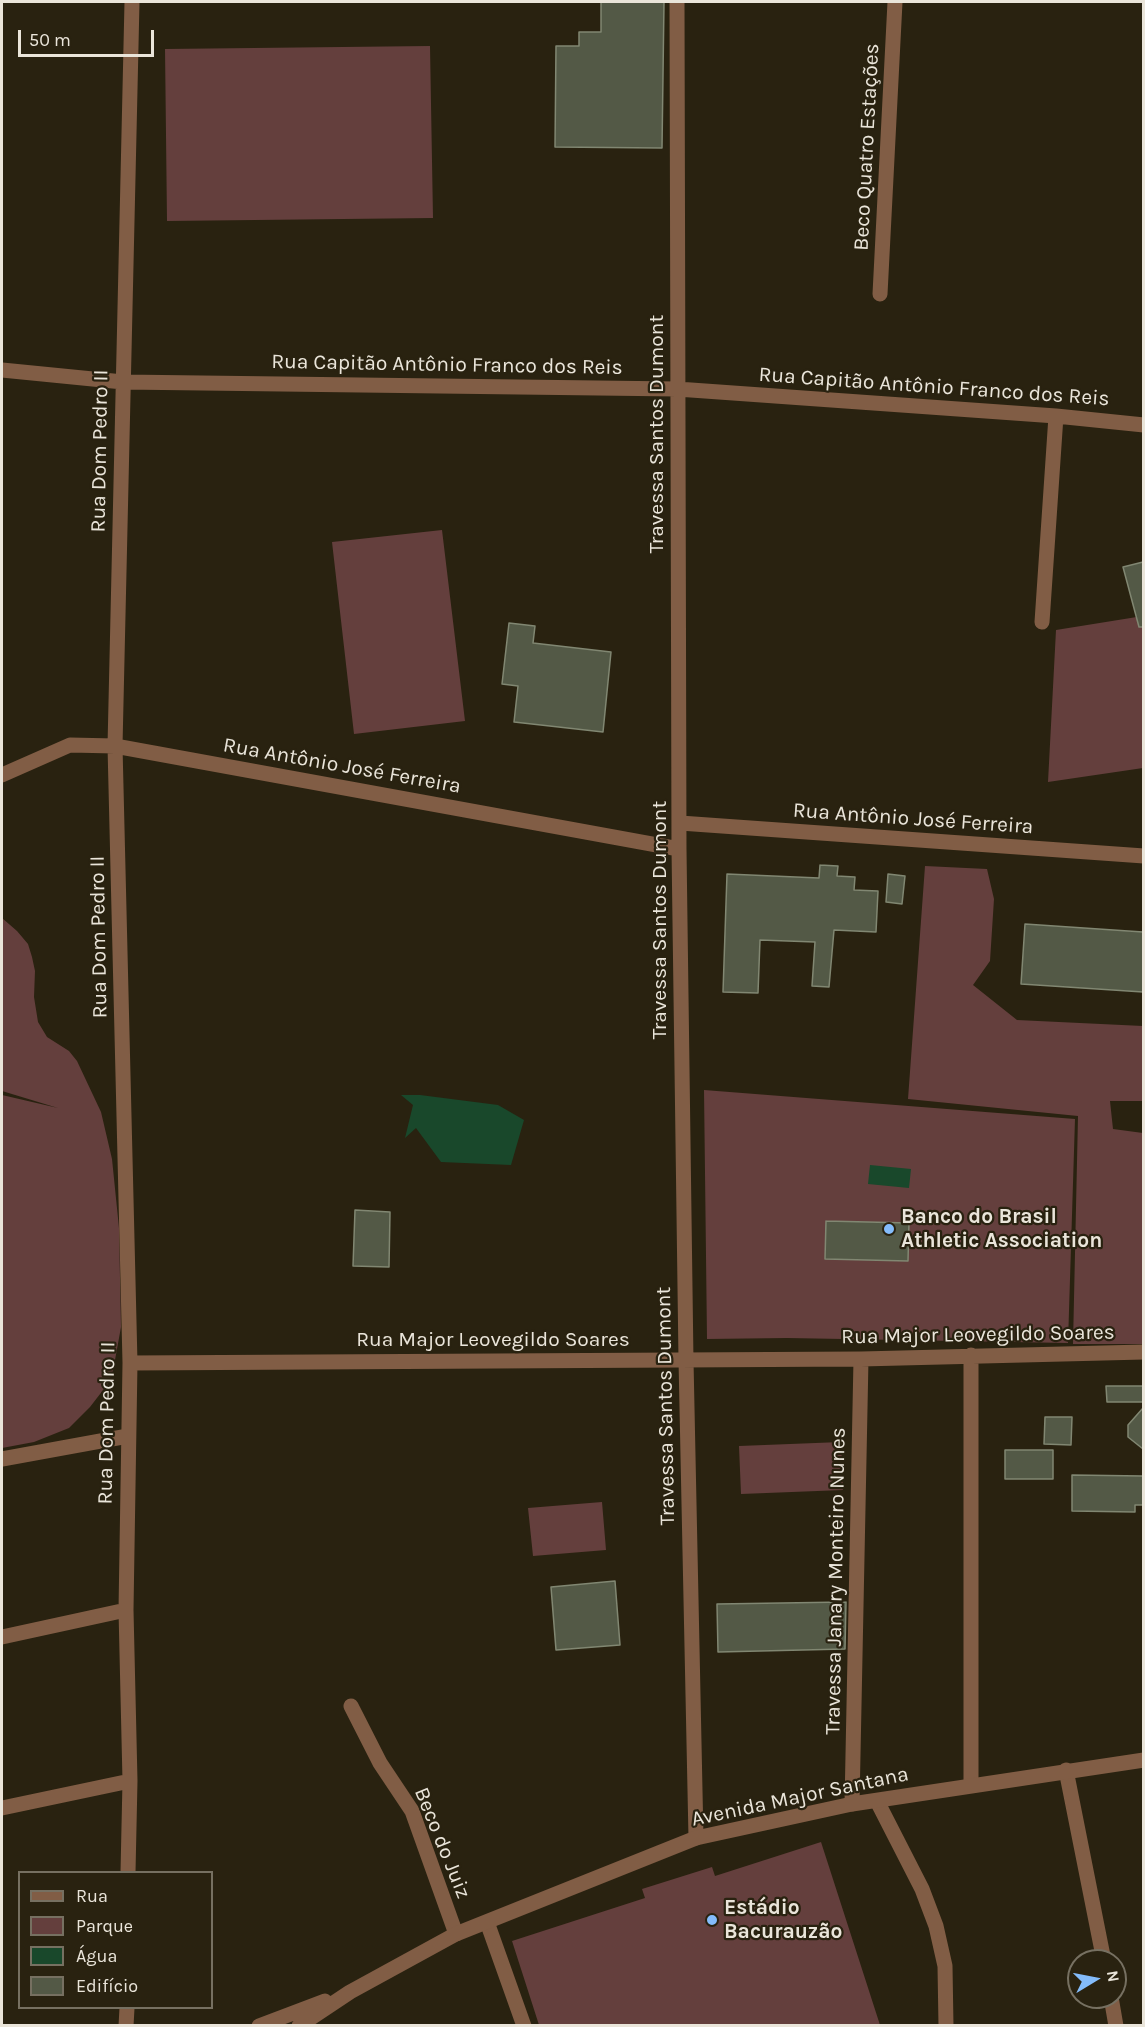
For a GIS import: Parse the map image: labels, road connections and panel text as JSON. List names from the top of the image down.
{
  "streets": {
    "street": [
      "Beco Quatro Estações",
      "Rua Capitão Antônio Franco dos Reis",
      "Travessa Santos Dumont",
      "Rua Dom Pedro II",
      "Rua Antônio José Ferreira",
      "Rua Major Leovegildo Soares",
      "Travessa Janary Monteiro Nunes",
      "Avenida Major Santana",
      "Beco do Juiz"
    ]
  },
  "crossings": [
    ["Rua Capitão Antônio Franco dos Reis", "Travessa Santos Dumont"],
    ["Rua Capitão Antônio Franco dos Reis", "Rua Dom Pedro II"],
    ["Travessa Santos Dumont", "Rua Antônio José Ferreira"],
    ["Travessa Santos Dumont", "Rua Major Leovegildo Soares"],
    ["Travessa Santos Dumont", "Avenida Major Santana"],
    ["Rua Dom Pedro II", "Rua Antônio José Ferreira"],
    ["Rua Dom Pedro II", "Rua Major Leovegildo Soares"],
    ["Rua Major Leovegildo Soares", "Travessa Janary Monteiro Nunes"],
    ["Travessa Janary Monteiro Nunes", "Avenida Major Santana"],
    ["Avenida Major Santana", "Beco do Juiz"]
  ],
  "places": ["Banco do Brasil Athletic Association", "Estádio Bacurauzão"],
  "legend": [
    "Rua",
    "Parque",
    "Água",
    "Edifício"
  ],
  "scale_bar": "50 m",
  "north": "right"
}
